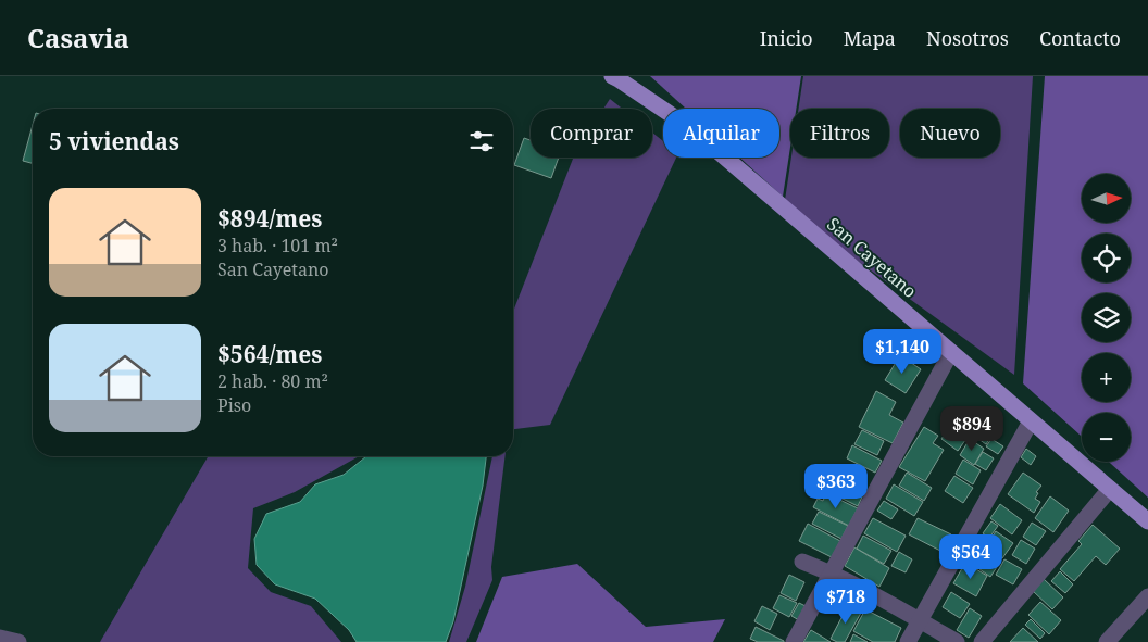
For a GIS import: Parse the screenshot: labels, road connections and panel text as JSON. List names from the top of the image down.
{
  "streets": {
    "main road": ["San Cayetano"]
  },
  "north": "right",
  "page": {
    "header": "Casavia",
    "nav": [
      "Inicio",
      "Mapa",
      "Nosotros",
      "Contacto"
    ],
    "chip": [
      "Comprar",
      "Alquilar",
      "Filtros",
      "Nuevo"
    ],
    "heading": "5 viviendas",
    "map_buttons": ["+", "−"],
    "list": [
      {
        "name": "$894/mes",
        "note": "3 hab. · 101 m² · San Cayetano"
      },
      {
        "name": "$564/mes",
        "note": "2 hab. · 80 m² · Piso"
      }
    ],
    "price": [
      "$1,140",
      "$894",
      "$363",
      "$564",
      "$718"
    ]
  }
}
